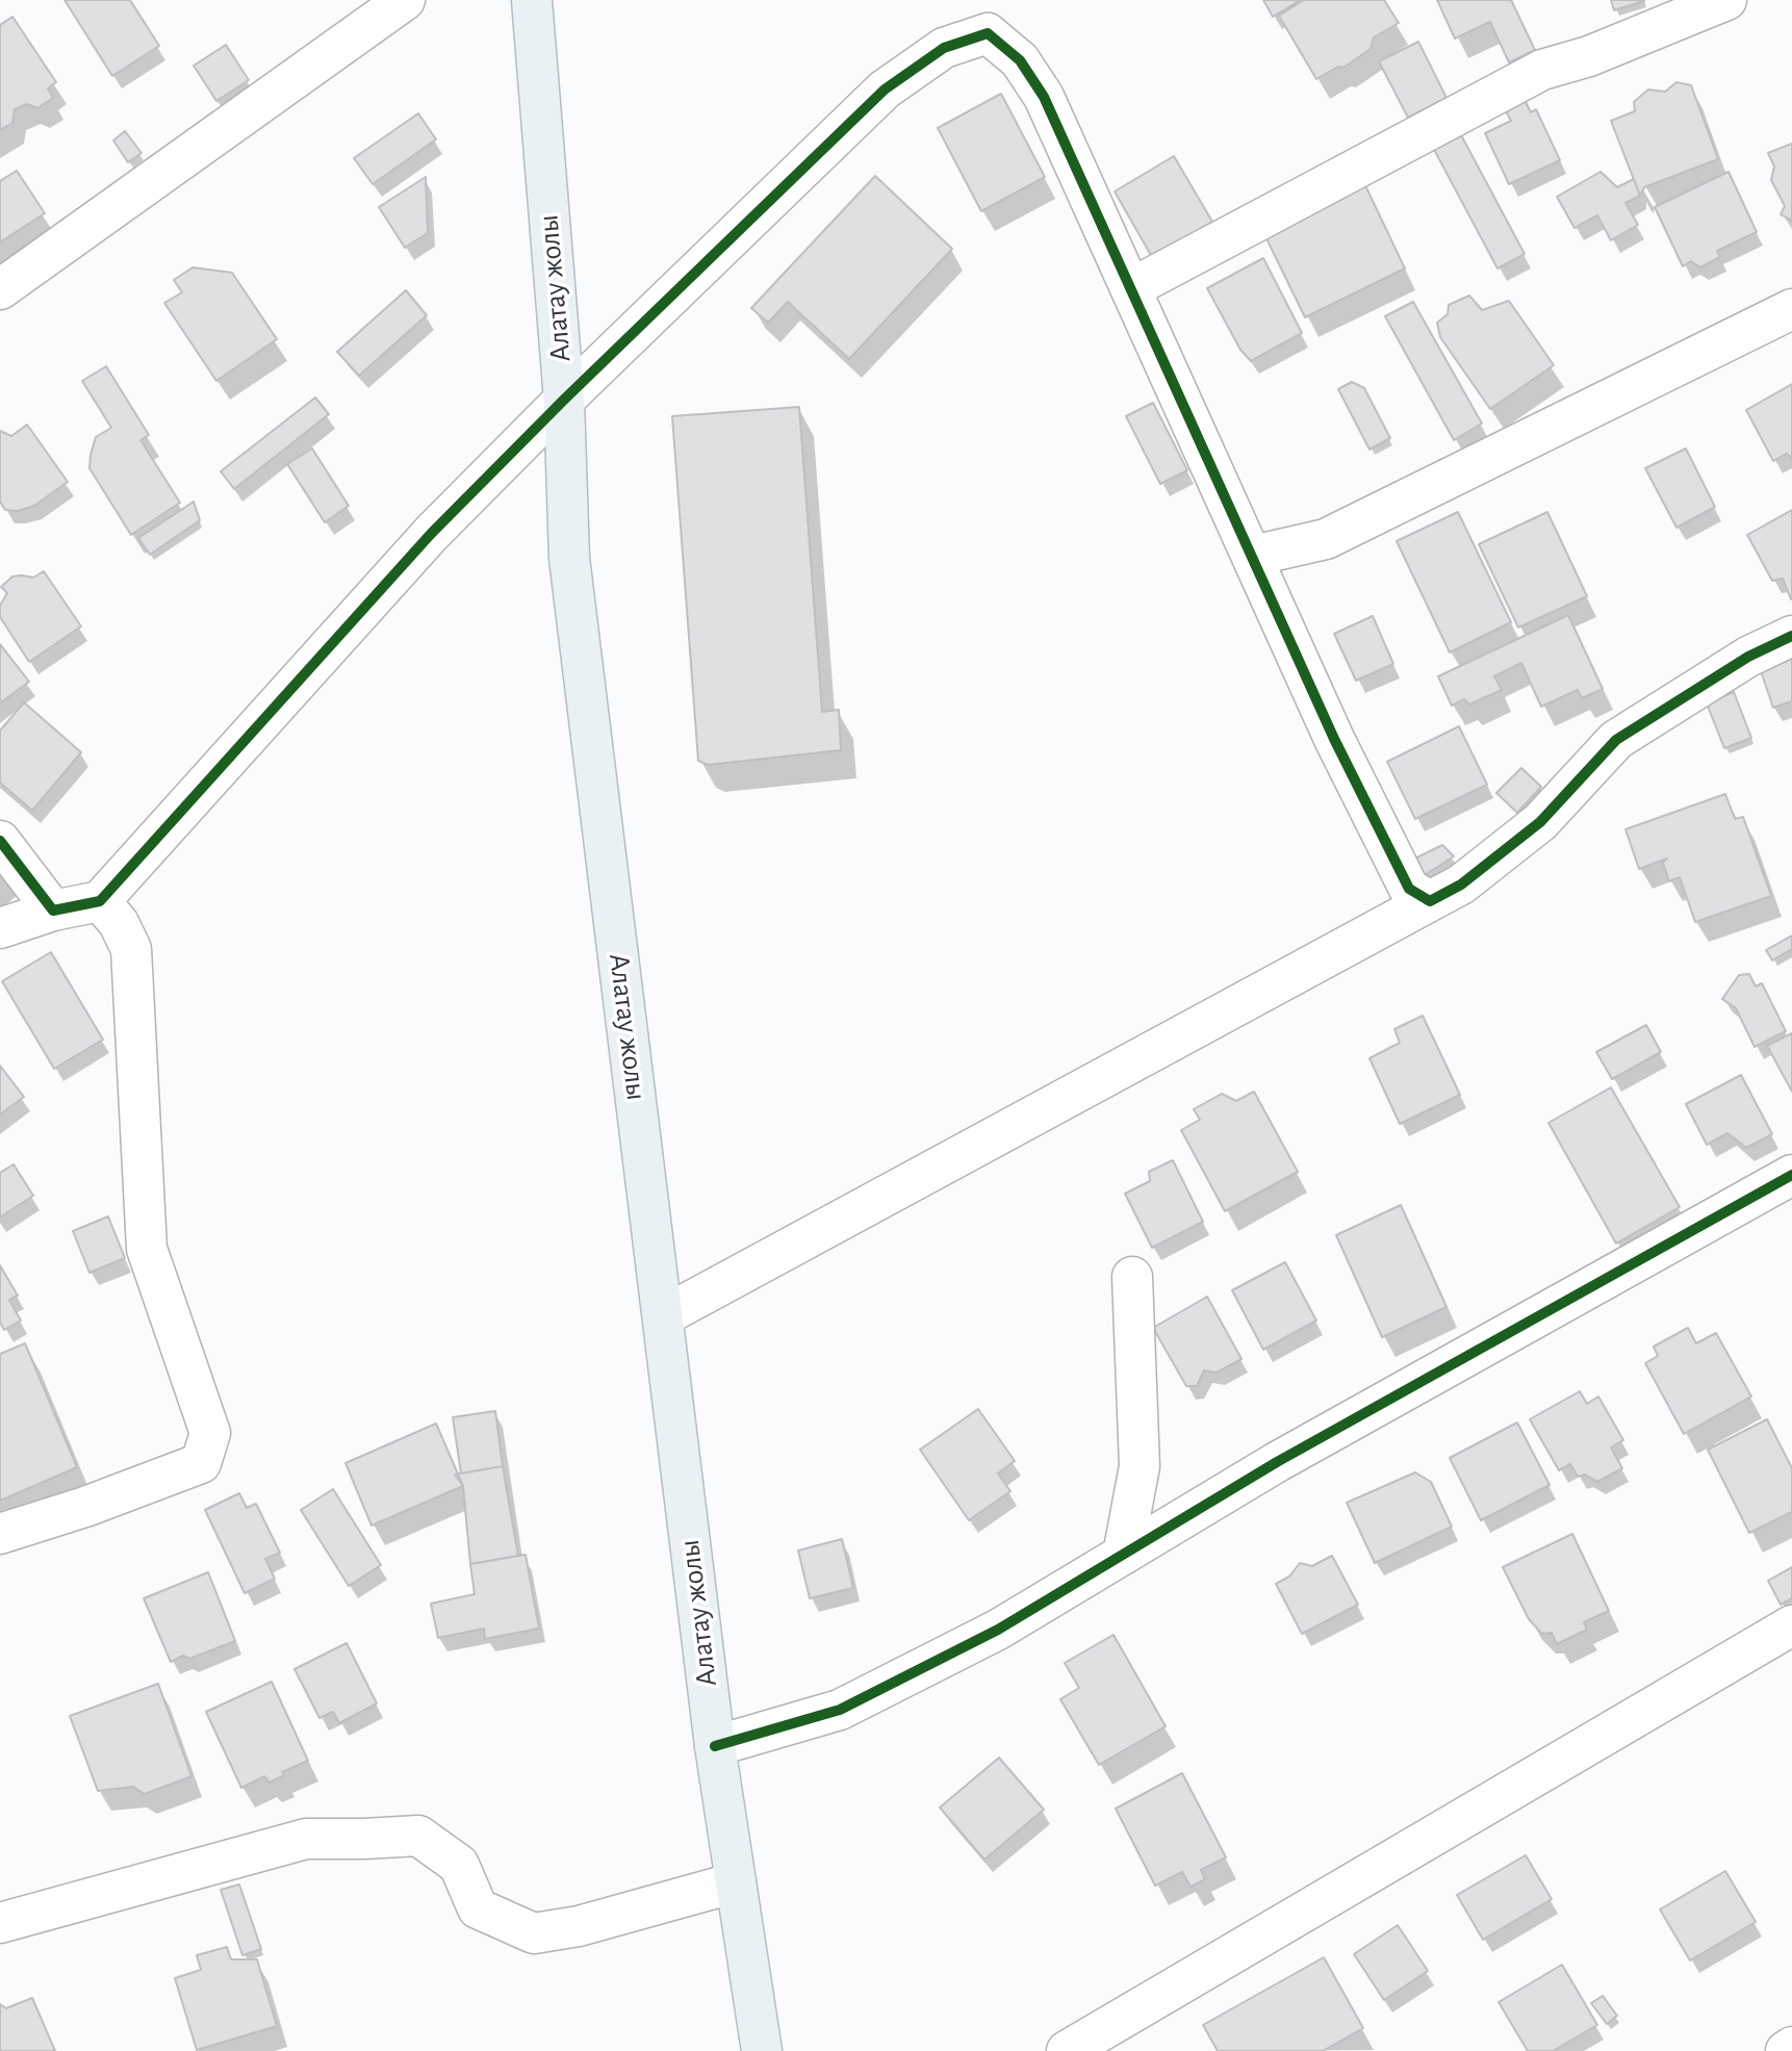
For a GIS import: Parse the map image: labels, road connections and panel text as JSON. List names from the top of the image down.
{
  "streets": {
    "main road": ["Алатау жолы"]
  }
}
